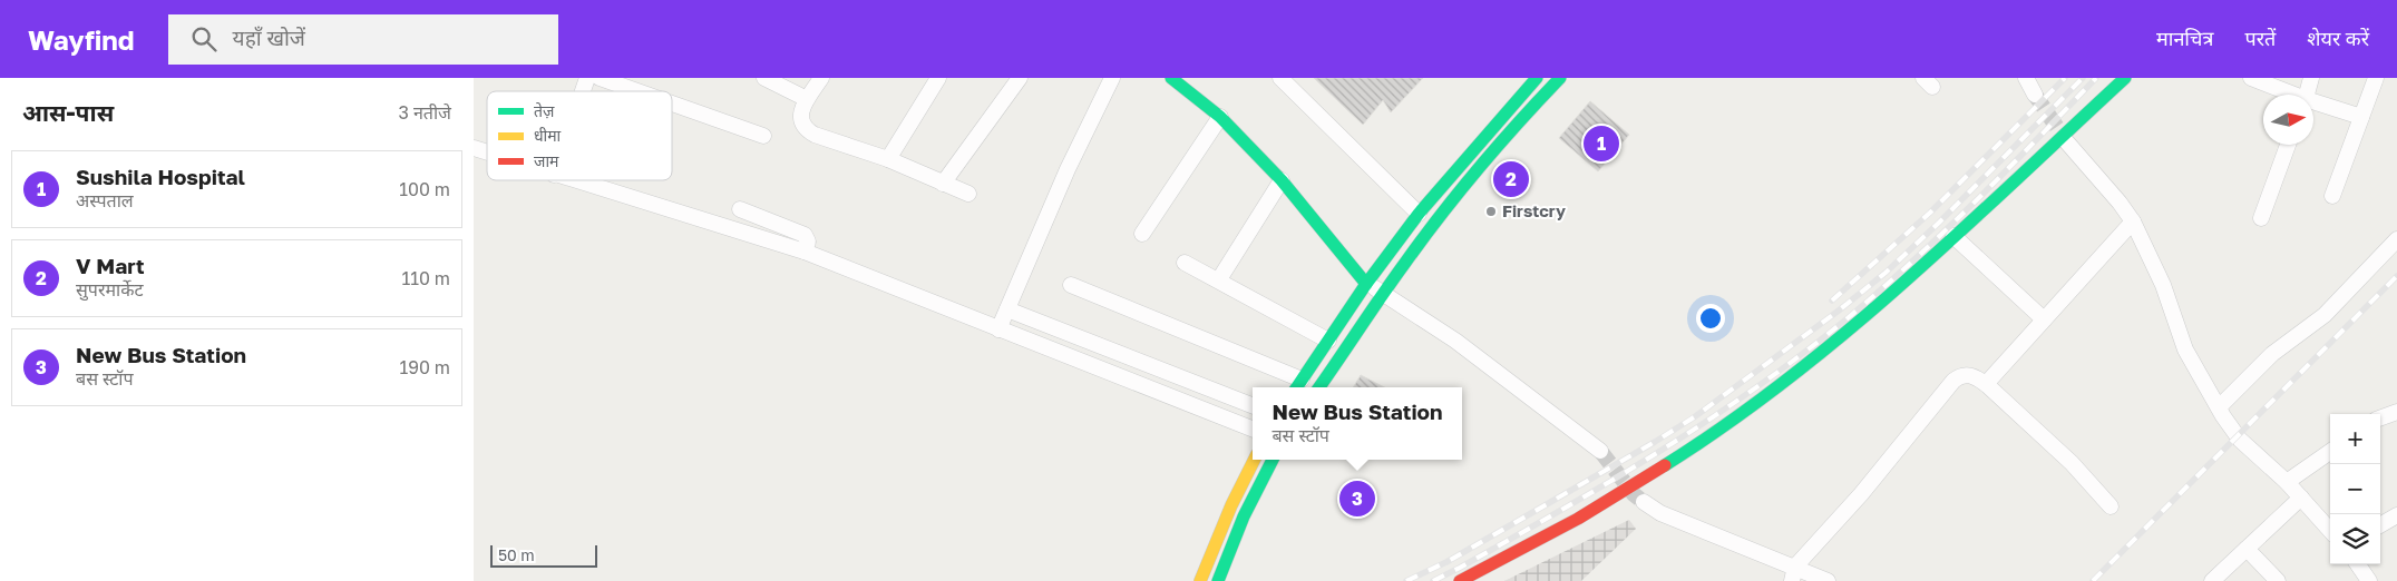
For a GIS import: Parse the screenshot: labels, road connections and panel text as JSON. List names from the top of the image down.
{
  "places": ["Firstcry"],
  "legend": ["तेज़", "धीमा", "जाम"],
  "scale_bar": "50 m",
  "north": "right",
  "page": {
    "header": "Wayfind",
    "search": "यहाँ खोजें",
    "nav": ["मानचित्र", "परतें", "शेयर करें"],
    "heading": ["आस-पास", "3 नतीजे"],
    "pins": ["1", "2", "3"],
    "list": [
      {
        "mark": "1",
        "name": "Sushila Hospital",
        "note": "अस्पताल",
        "value": "100 m"
      },
      {
        "mark": "2",
        "name": "V Mart",
        "note": "सुपरमार्केट",
        "value": "110 m"
      },
      {
        "mark": "3",
        "name": "New Bus Station",
        "note": "बस स्टॉप",
        "value": "190 m"
      }
    ],
    "popup": ["New Bus Station", "बस स्टॉप"],
    "map_buttons": ["+", "−"],
    "scale": "50 m"
  }
}
